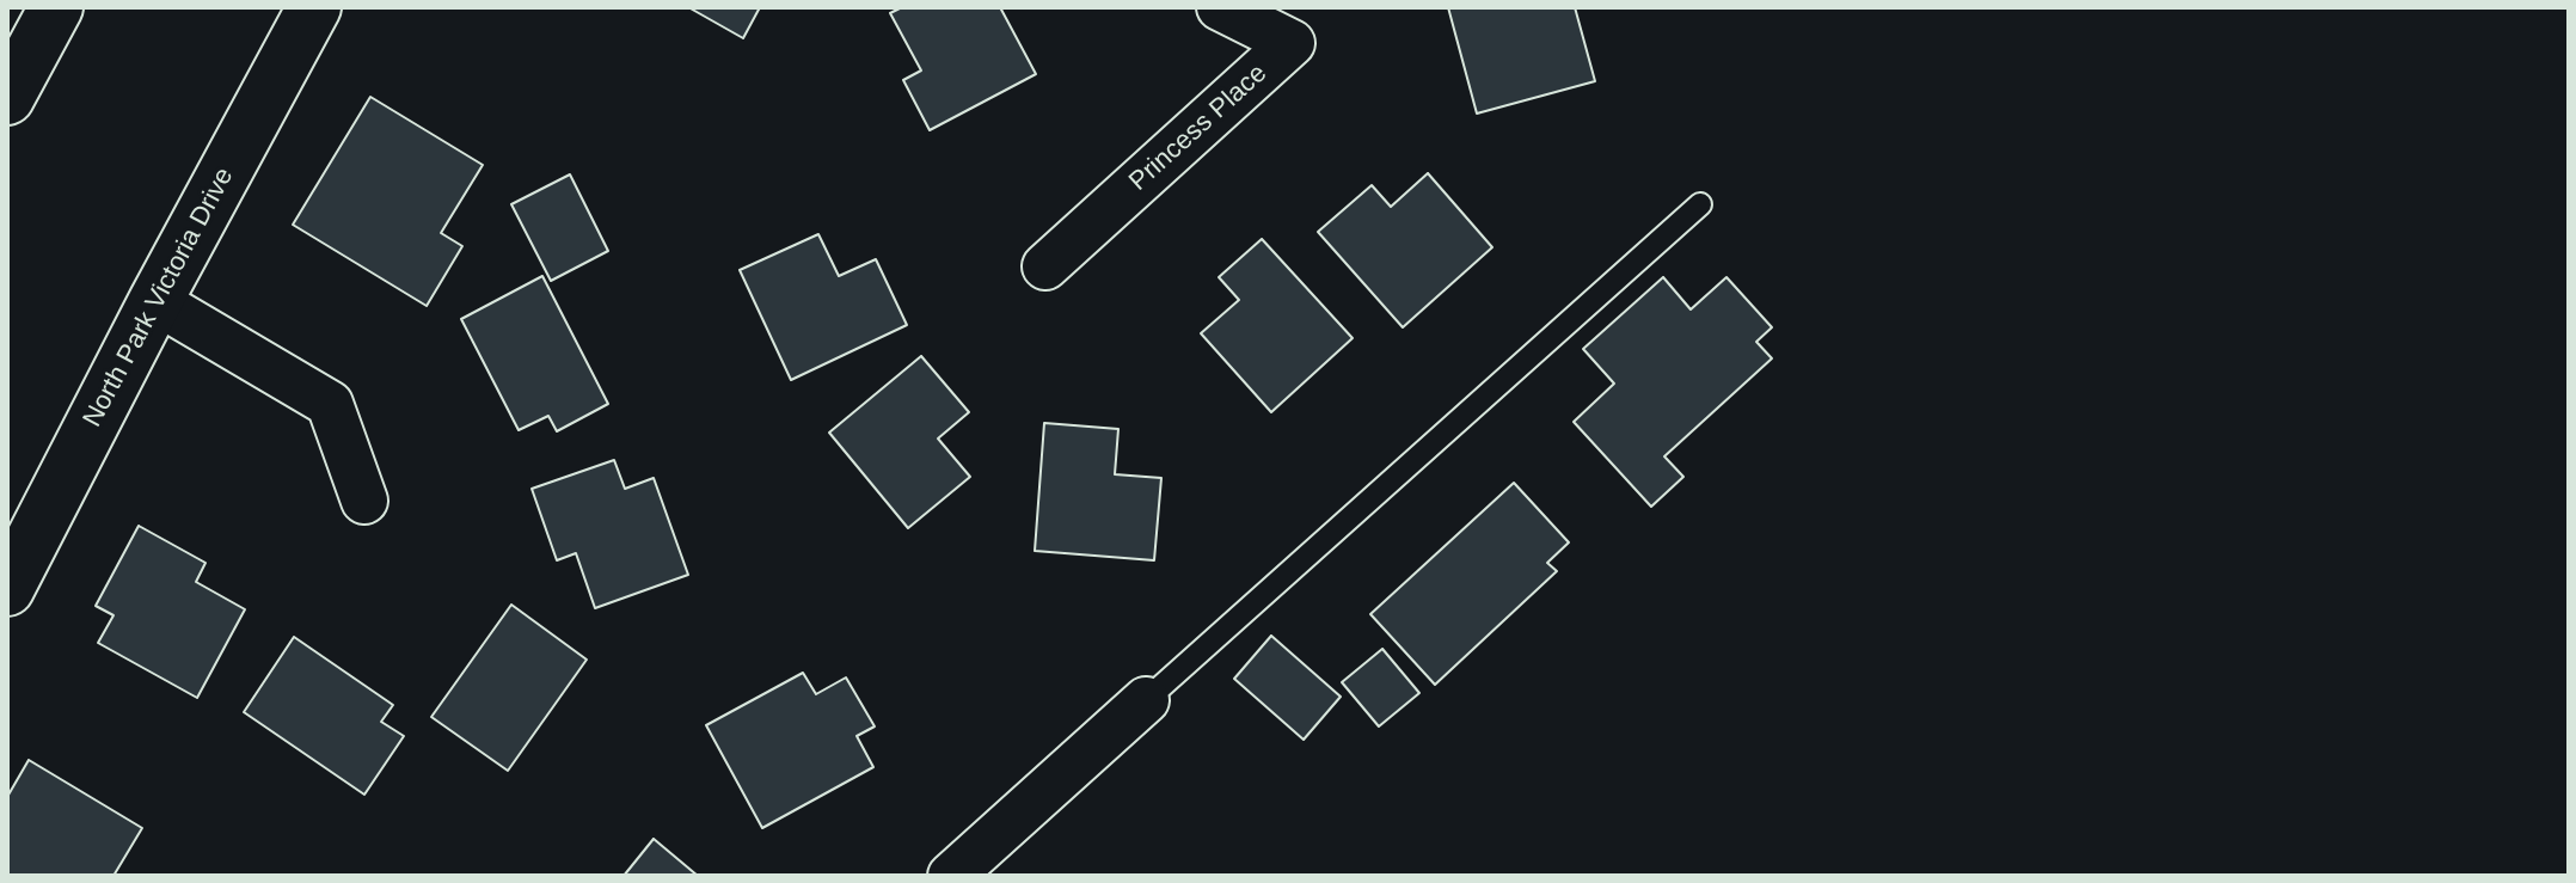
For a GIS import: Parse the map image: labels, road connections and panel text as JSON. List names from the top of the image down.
{
  "streets": {
    "main road": ["North Park Victoria Drive"],
    "street": ["Princess Place"]
  }
}
